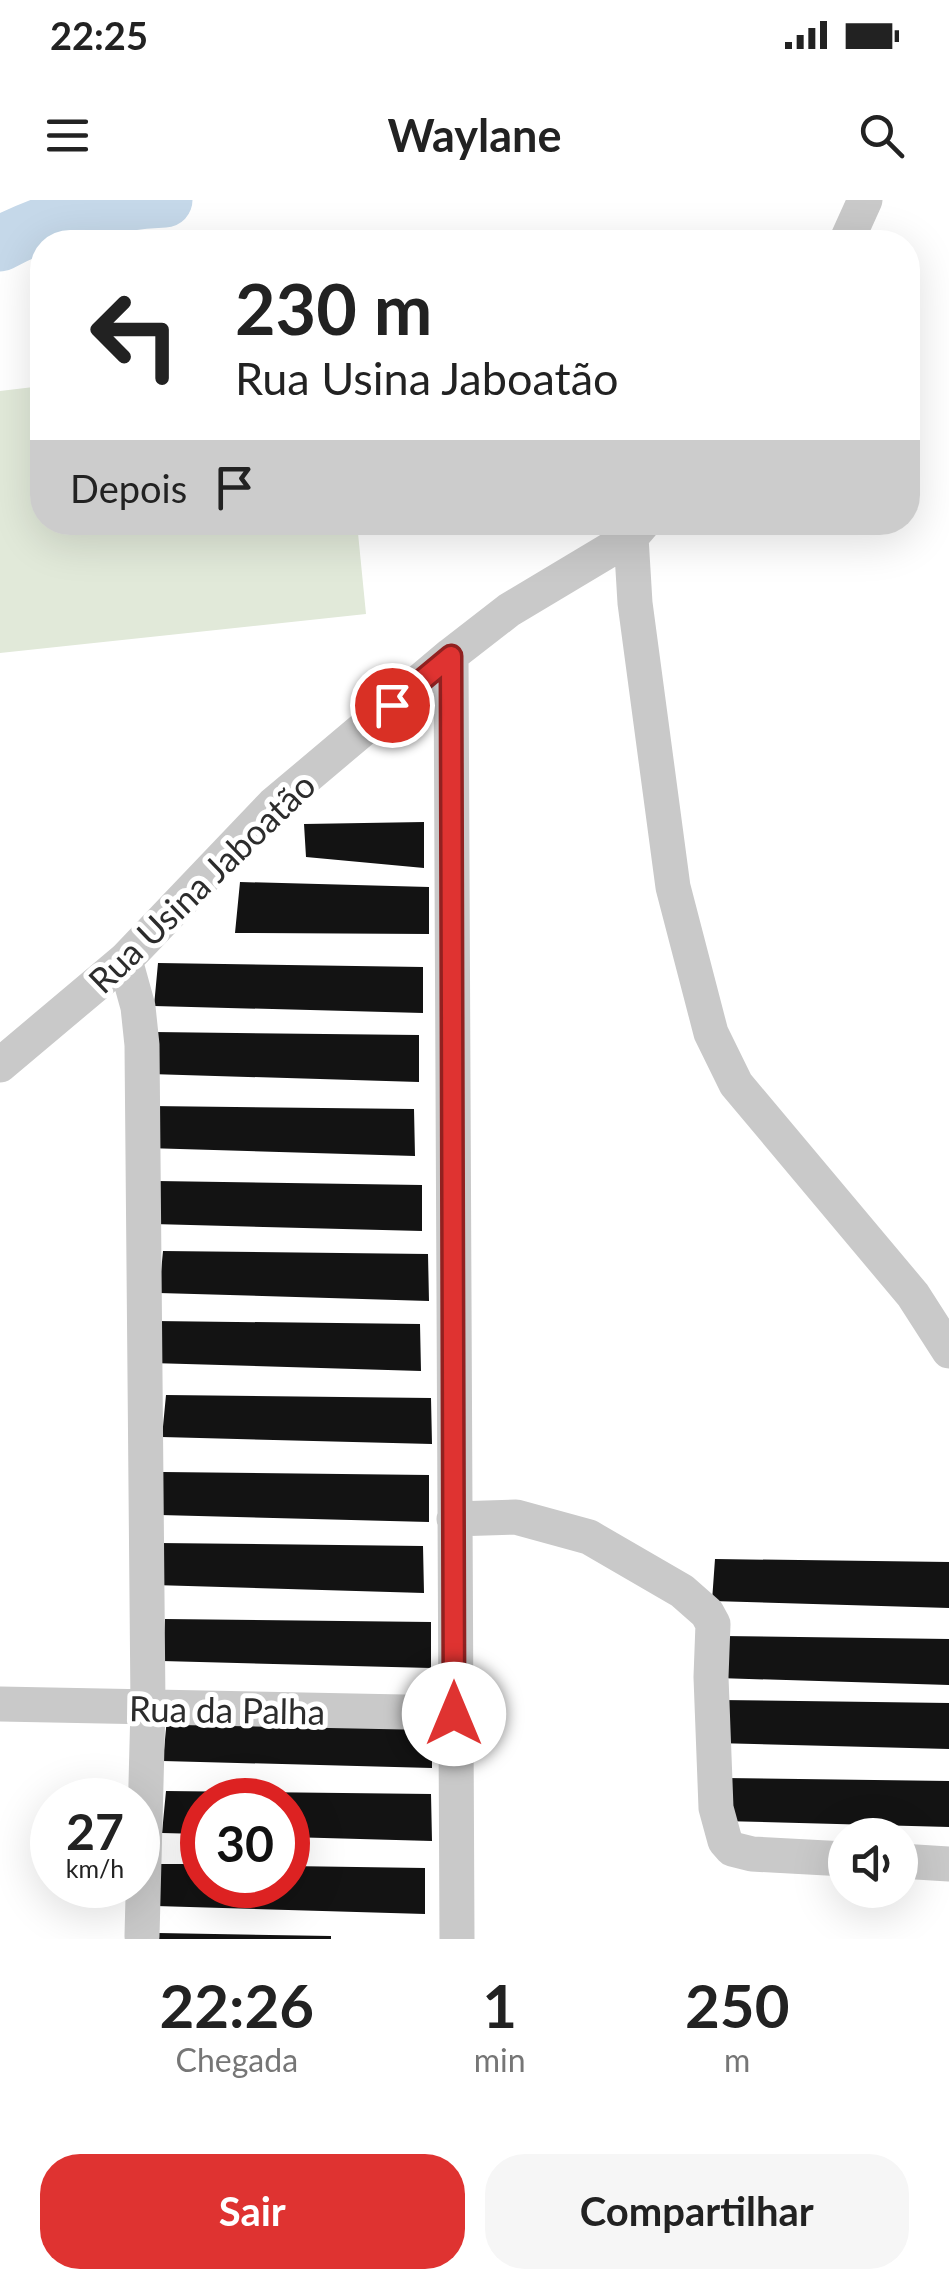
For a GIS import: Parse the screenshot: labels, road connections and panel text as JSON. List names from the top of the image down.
{
  "streets": {
    "street": ["Rua Usina Jaboatão", "Rua da Palha"]
  },
  "page": {
    "status": "22:25",
    "header": "Waylane",
    "turn": ["230 m", "Rua Usina Jaboatão"],
    "then": "Depois",
    "speed": "27 km/h",
    "limit": "30",
    "eta": [
      "22:26",
      "Chegada",
      "1",
      "min",
      "250",
      "m"
    ],
    "buttons": ["Sair", "Compartilhar"]
  }
}
